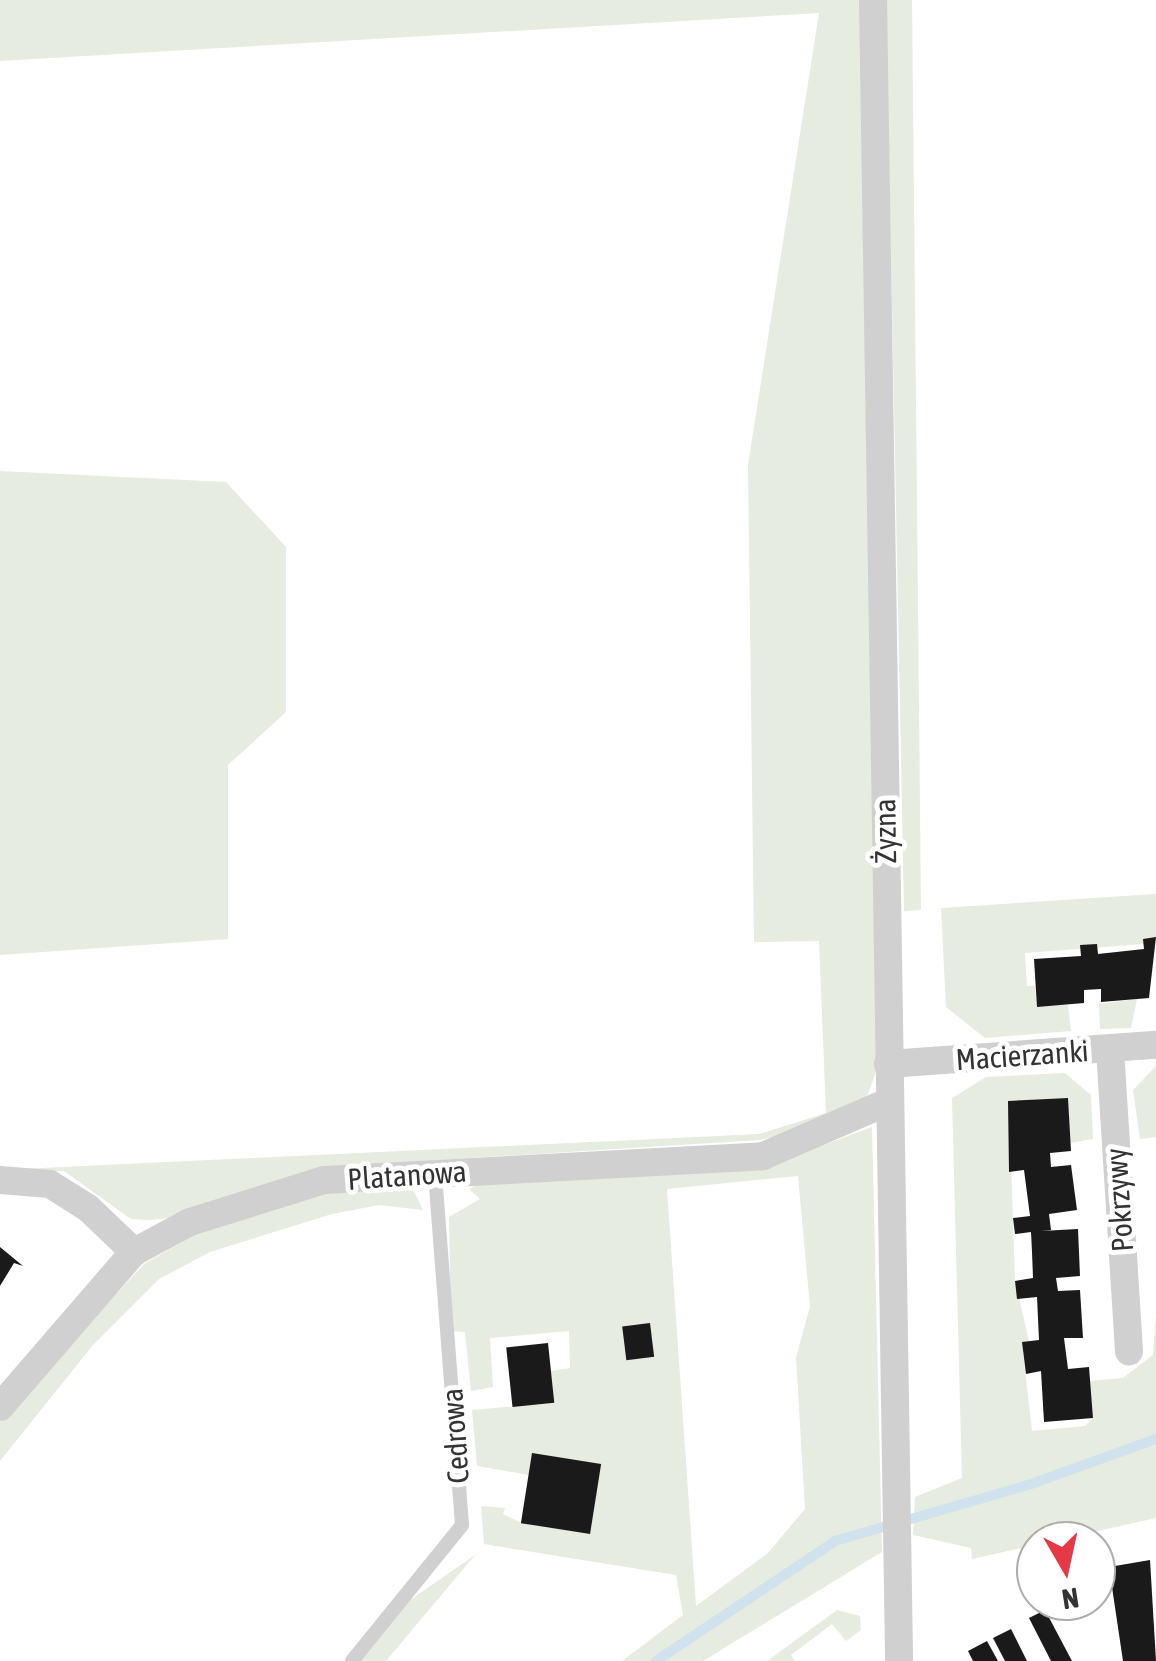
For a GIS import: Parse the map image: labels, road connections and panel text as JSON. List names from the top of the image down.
{
  "streets": {
    "street": [
      "Żyzna",
      "Macierzanki",
      "Platanowa",
      "Pokrzywy"
    ],
    "lane": ["Cedrowa"]
  },
  "crossings": [
    ["Żyzna", "Macierzanki"],
    ["Żyzna", "Platanowa"],
    ["Macierzanki", "Pokrzywy"],
    ["Platanowa", "Cedrowa"]
  ],
  "north": "bottom"
}
